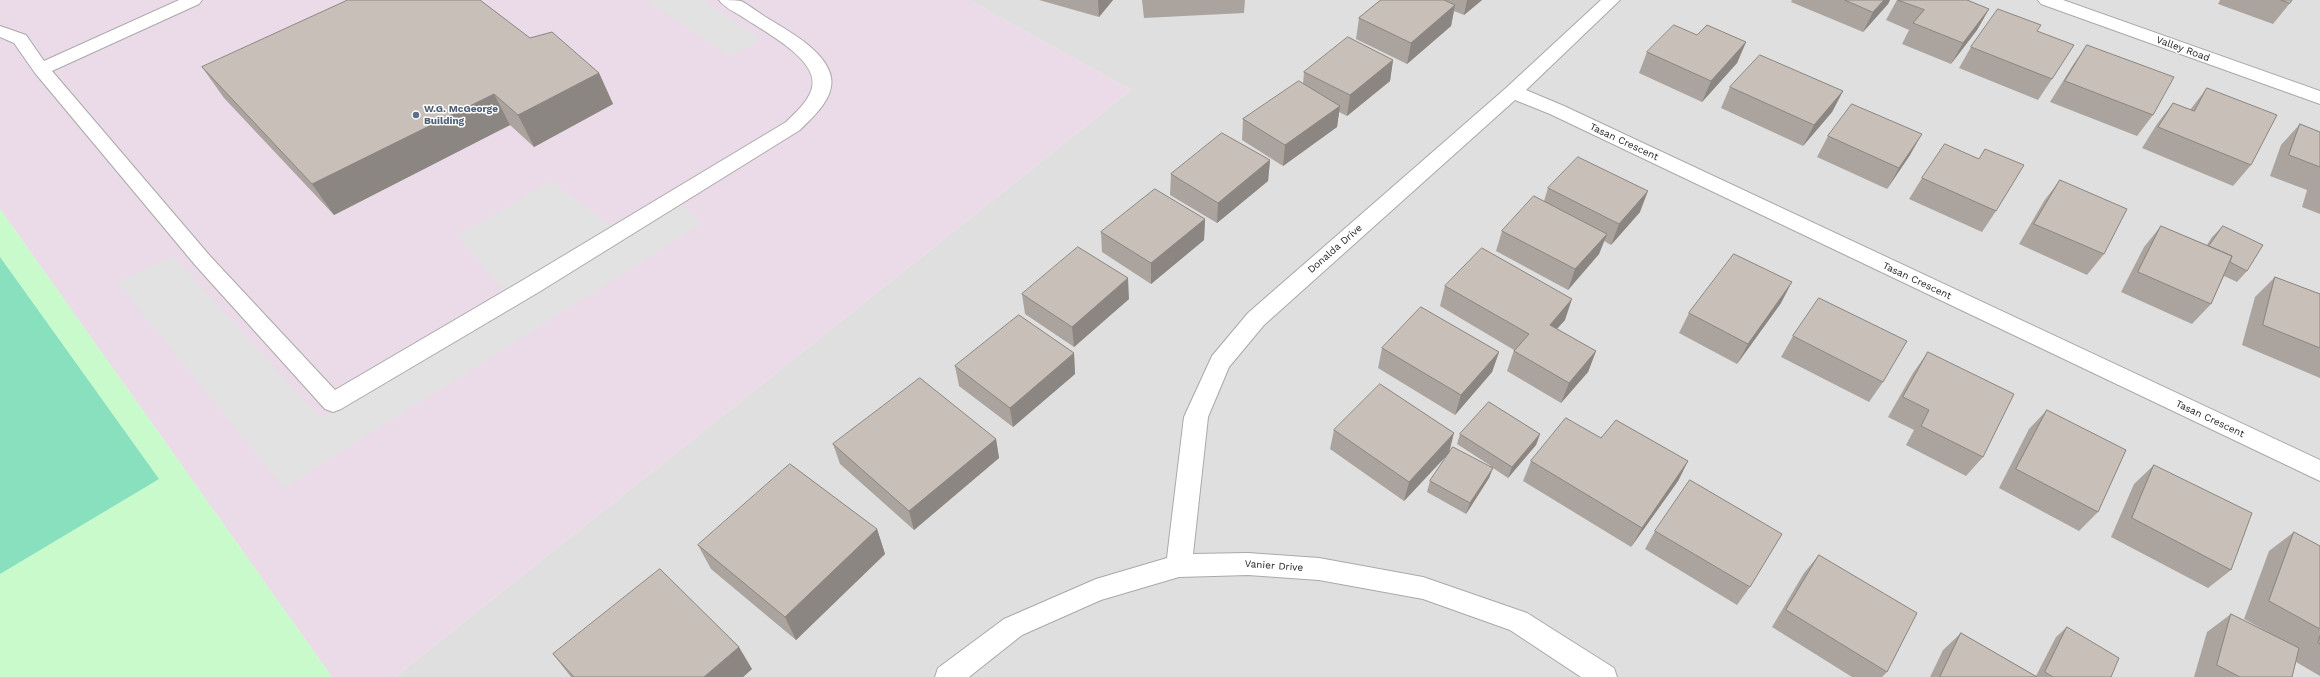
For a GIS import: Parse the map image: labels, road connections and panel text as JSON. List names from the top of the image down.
{
  "streets": {
    "street": [
      "Valley Road",
      "Tasan Crescent",
      "Donalda Drive",
      "Vanier Drive"
    ]
  },
  "crossings": [
    ["Tasan Crescent", "Donalda Drive"],
    ["Donalda Drive", "Vanier Drive"]
  ],
  "places": ["W.G. McGeorge Building"]
}
